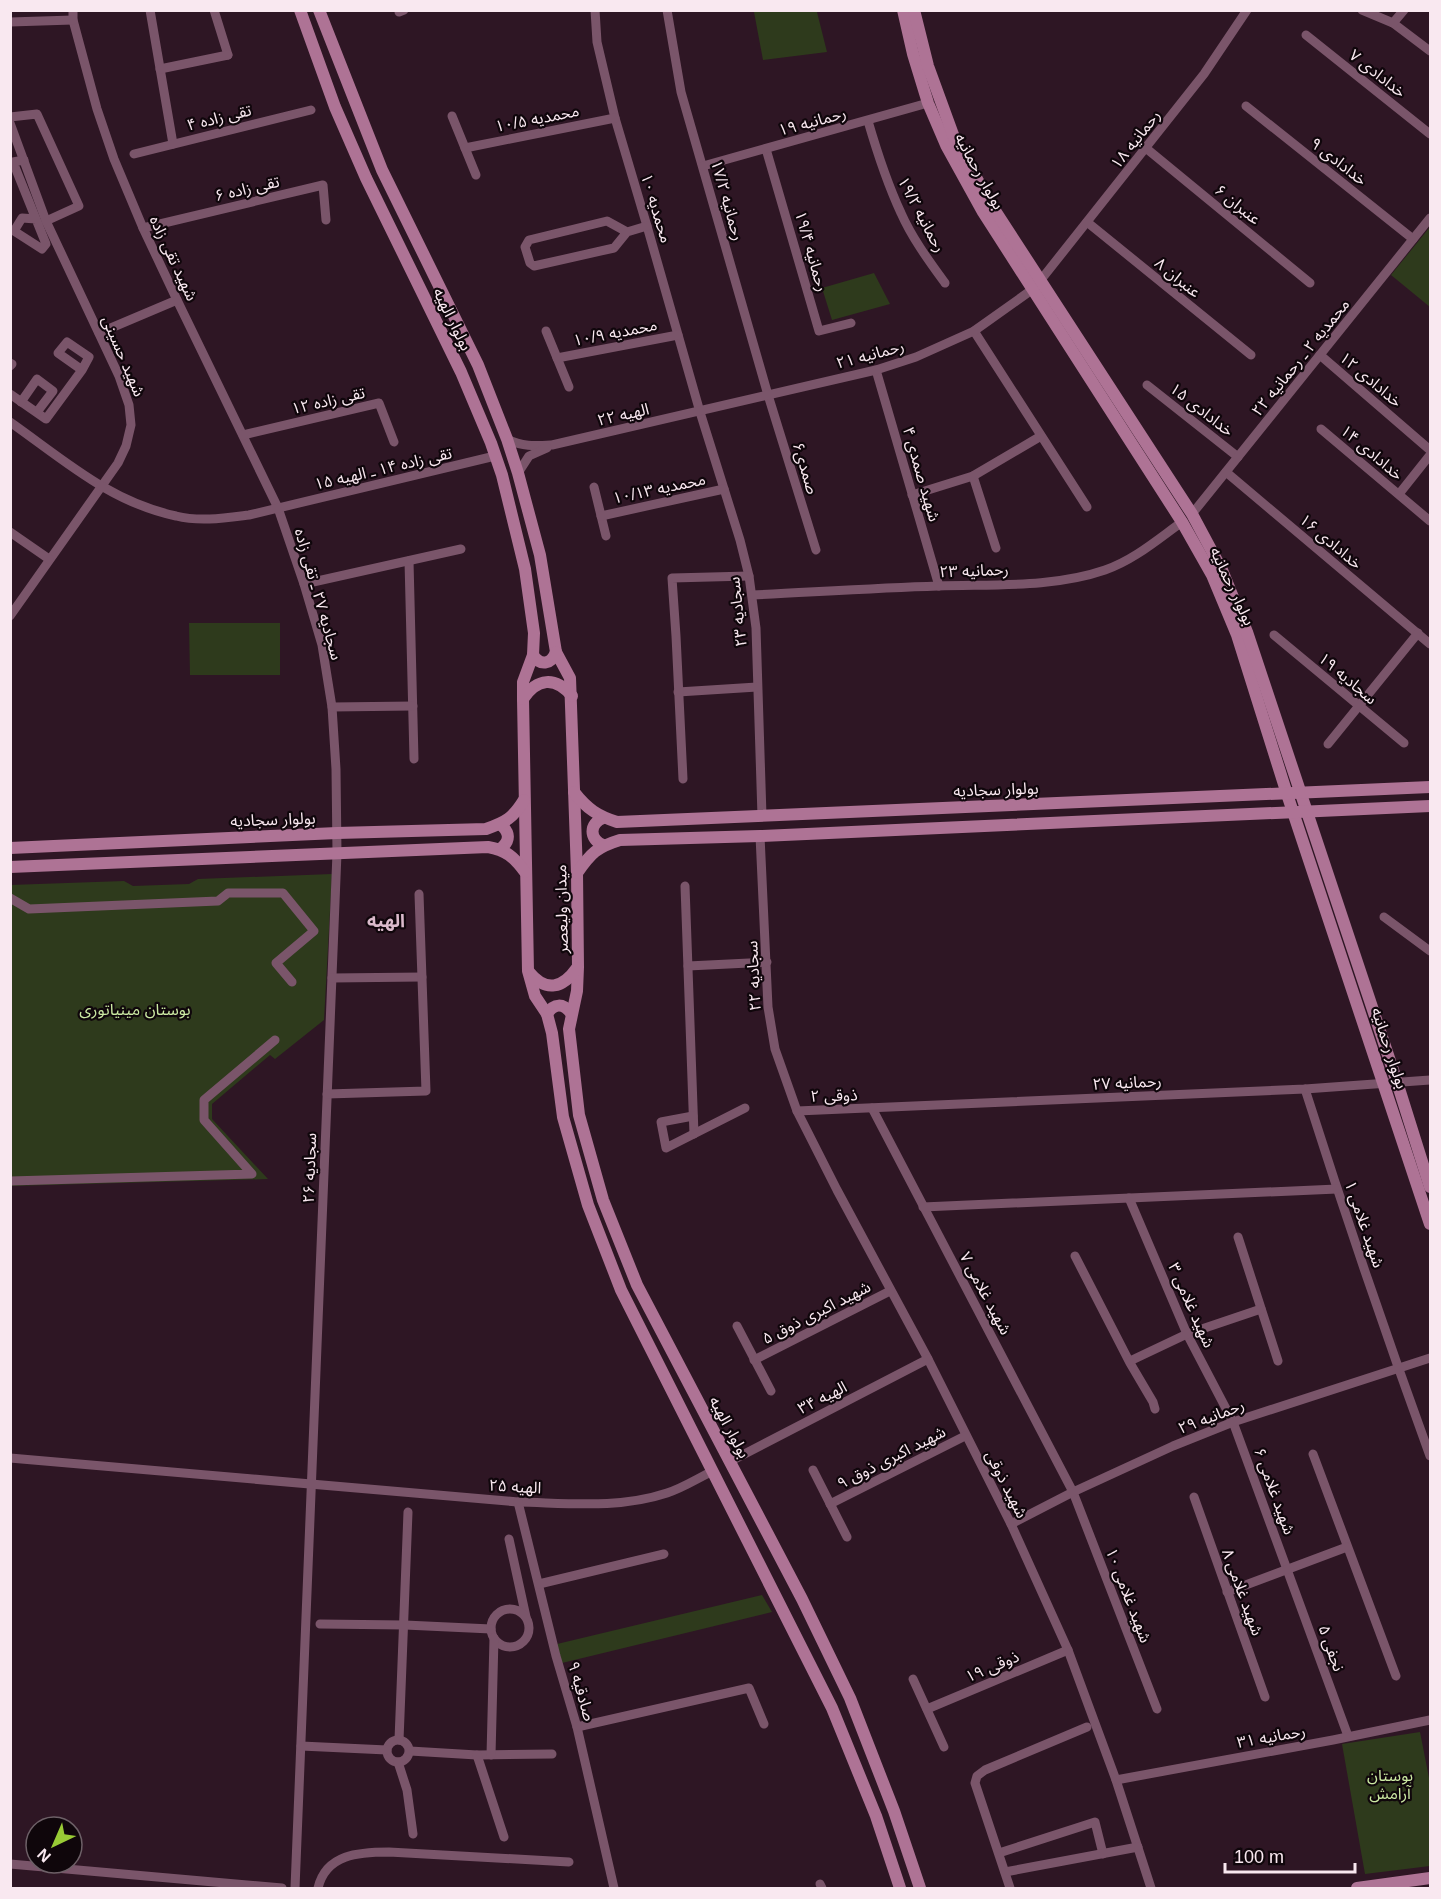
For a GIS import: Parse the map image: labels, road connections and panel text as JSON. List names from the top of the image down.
{
  "streets": {
    "main road": [
      "بولوار رحمانیه",
      "بولوار الهیه",
      "بولوار سجادیه",
      "میدان ولیعصر"
    ],
    "street": [
      "خدادادی ۷",
      "تقی زاده ۴",
      "محمدیه ۱۰/۵",
      "رحمانیه ۱۹",
      "رحمانیه ۱۸",
      "خدادادی ۹",
      "تقی زاده ۶",
      "رحمانیه ۱۷/۲",
      "عنبران ۶",
      "محمدیه ۱۰",
      "رحمانیه ۱۹/۲",
      "رحمانیه ۱۹/۴",
      "شهید تقی زاده",
      "عنبران ۸",
      "محمدیه ۱۰/۹",
      "رحمانیه ۲۱",
      "شهید حسینی",
      "محمدیه ۲ ـ رحمانیه ۲۲",
      "خدادادی ۱۲",
      "تقی زاده ۱۲",
      "خدادادی ۱۵",
      "الهیه ۲۲",
      "خدادادی ۱۴",
      "تقی زاده ۱۴ ـ الهیه ۱۵",
      "صمدی۶",
      "شهید صمدی ۴",
      "محمدیه ۱۰/۱۳",
      "خدادادی ۱۶",
      "رحمانیه ۲۳",
      "سجادیه ۲۷ ـ تقی زاده",
      "سجادیه ۲۳",
      "سجادیه ۱۹",
      "سجادیه ۲۲",
      "رحمانیه ۲۷",
      "ذوقی ۲",
      "سجادیه ۲۶",
      "شهید غلامی ۱",
      "شهید غلامی ۷",
      "شهید غلامی ۳",
      "شهید اکبری ذوق ۵",
      "الهیه ۳۴",
      "رحمانیه ۲۹",
      "شهید اکبری ذوق ۹",
      "شهید ذوقی",
      "الهیه ۲۵",
      "شهید غلامی ۶",
      "شهید غلامی ۸",
      "شهید غلامی ۱۰",
      "نجفی ۵",
      "ذوقی ۱۹",
      "صادقیه ۹",
      "رحمانیه ۳۱"
    ]
  },
  "crossings": [
    ["محمدیه ۱۰/۵", "محمدیه ۱۰"],
    ["رحمانیه ۱۹", "بولوار رحمانیه"],
    ["رحمانیه ۱۹", "رحمانیه ۱۷/۲"],
    ["رحمانیه ۱۹", "رحمانیه ۱۹/۲"],
    ["رحمانیه ۱۹", "رحمانیه ۱۹/۴"],
    ["رحمانیه ۱۸", "بولوار رحمانیه"],
    ["رحمانیه ۱۸", "عنبران ۶"],
    ["رحمانیه ۱۸", "عنبران ۸"],
    ["رحمانیه ۱۸", "رحمانیه ۲۱"],
    ["خدادادی ۹", "محمدیه ۲ ـ رحمانیه ۲۲"],
    ["بولوار رحمانیه", "رحمانیه ۲۱"],
    ["بولوار رحمانیه", "محمدیه ۲ ـ رحمانیه ۲۲"],
    ["بولوار رحمانیه", "رحمانیه ۲۳"],
    ["بولوار رحمانیه", "بولوار سجادیه"],
    ["بولوار رحمانیه", "رحمانیه ۲۷"],
    ["تقی زاده ۶", "شهید تقی زاده"],
    ["رحمانیه ۱۷/۲", "رحمانیه ۲۱"],
    ["رحمانیه ۱۷/۲", "صمدی۶"],
    ["محمدیه ۱۰", "محمدیه ۱۰/۹"],
    ["محمدیه ۱۰", "رحمانیه ۲۱"],
    ["محمدیه ۱۰", "الهیه ۲۲"],
    ["محمدیه ۱۰", "سجادیه ۲۳"],
    ["شهید تقی زاده", "تقی زاده ۱۲"],
    ["شهید تقی زاده", "تقی زاده ۱۴ ـ الهیه ۱۵"],
    ["شهید تقی زاده", "سجادیه ۲۷ ـ تقی زاده"],
    ["بولوار الهیه", "تقی زاده ۱۴ ـ الهیه ۱۵"],
    ["بولوار الهیه", "میدان ولیعصر"],
    ["بولوار الهیه", "الهیه ۳۴"],
    ["بولوار الهیه", "الهیه ۲۵"],
    ["رحمانیه ۲۱", "الهیه ۲۲"],
    ["رحمانیه ۲۱", "صمدی۶"],
    ["رحمانیه ۲۱", "شهید صمدی ۴"],
    ["رحمانیه ۲۱", "سجادیه ۲۳"],
    ["شهید حسینی", "تقی زاده ۱۴ ـ الهیه ۱۵"],
    ["محمدیه ۲ ـ رحمانیه ۲۲", "خدادادی ۱۲"],
    ["محمدیه ۲ ـ رحمانیه ۲۲", "خدادادی ۱۵"],
    ["محمدیه ۲ ـ رحمانیه ۲۲", "خدادادی ۱۶"],
    ["محمدیه ۲ ـ رحمانیه ۲۲", "رحمانیه ۲۳"],
    ["الهیه ۲۲", "سجادیه ۲۳"],
    ["تقی زاده ۱۴ ـ الهیه ۱۵", "سجادیه ۲۷ ـ تقی زاده"],
    ["شهید صمدی ۴", "رحمانیه ۲۳"],
    ["محمدیه ۱۰/۱۳", "سجادیه ۲۳"],
    ["رحمانیه ۲۳", "سجادیه ۲۳"],
    ["سجادیه ۲۷ ـ تقی زاده", "بولوار سجادیه"],
    ["سجادیه ۲۷ ـ تقی زاده", "سجادیه ۲۶"],
    ["سجادیه ۲۳", "بولوار سجادیه"],
    ["سجادیه ۲۲", "ذوقی ۲"],
    ["سجادیه ۲۲", "شهید ذوقی"],
    ["رحمانیه ۲۷", "ذوقی ۲"],
    ["رحمانیه ۲۷", "شهید غلامی ۱"],
    ["رحمانیه ۲۷", "شهید غلامی ۷"],
    ["ذوقی ۲", "شهید غلامی ۷"],
    ["ذوقی ۲", "شهید ذوقی"],
    ["سجادیه ۲۶", "الهیه ۲۵"],
    ["شهید غلامی ۱", "رحمانیه ۲۹"],
    ["شهید غلامی ۷", "رحمانیه ۲۹"],
    ["شهید غلامی ۷", "شهید غلامی ۱۰"],
    ["شهید غلامی ۳", "رحمانیه ۲۹"],
    ["شهید غلامی ۳", "شهید غلامی ۶"],
    ["شهید اکبری ذوق ۵", "شهید ذوقی"],
    ["الهیه ۳۴", "شهید ذوقی"],
    ["رحمانیه ۲۹", "شهید ذوقی"],
    ["رحمانیه ۲۹", "شهید غلامی ۶"],
    ["رحمانیه ۲۹", "شهید غلامی ۱۰"],
    ["شهید اکبری ذوق ۹", "شهید ذوقی"],
    ["شهید ذوقی", "ذوقی ۱۹"],
    ["شهید ذوقی", "رحمانیه ۳۱"],
    ["الهیه ۲۵", "صادقیه ۹"],
    ["شهید غلامی ۶", "نجفی ۵"],
    ["نجفی ۵", "رحمانیه ۳۱"]
  ],
  "districts": ["الهیه"],
  "parks": ["بوستان مینیاتوری", "بوستان آرامش"],
  "scale_bar": "100 m",
  "north": "bottom left"
}
